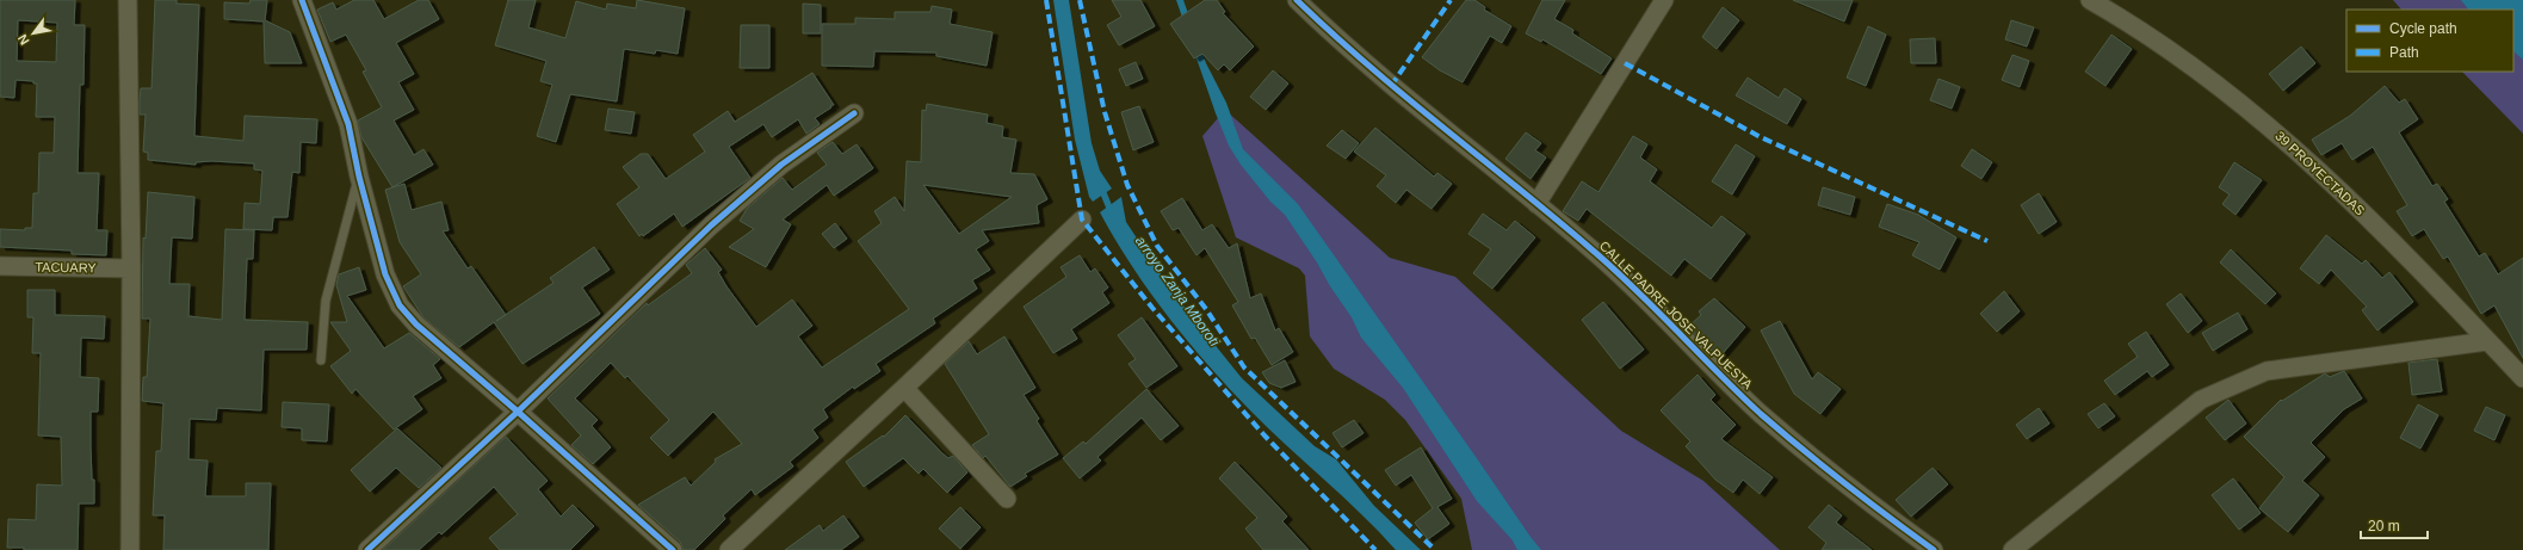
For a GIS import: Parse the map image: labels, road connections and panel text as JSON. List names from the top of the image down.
{
  "streets": {
    "street": ["39 PROYECTADAS", "TACUARY", "CALLE PADRE JOSE VALPUESTA"]
  },
  "water": ["arroyo Zanja Mboroti"],
  "legend": ["Cycle path", "Path"],
  "scale_bar": "20 m",
  "north": "bottom left"
}
